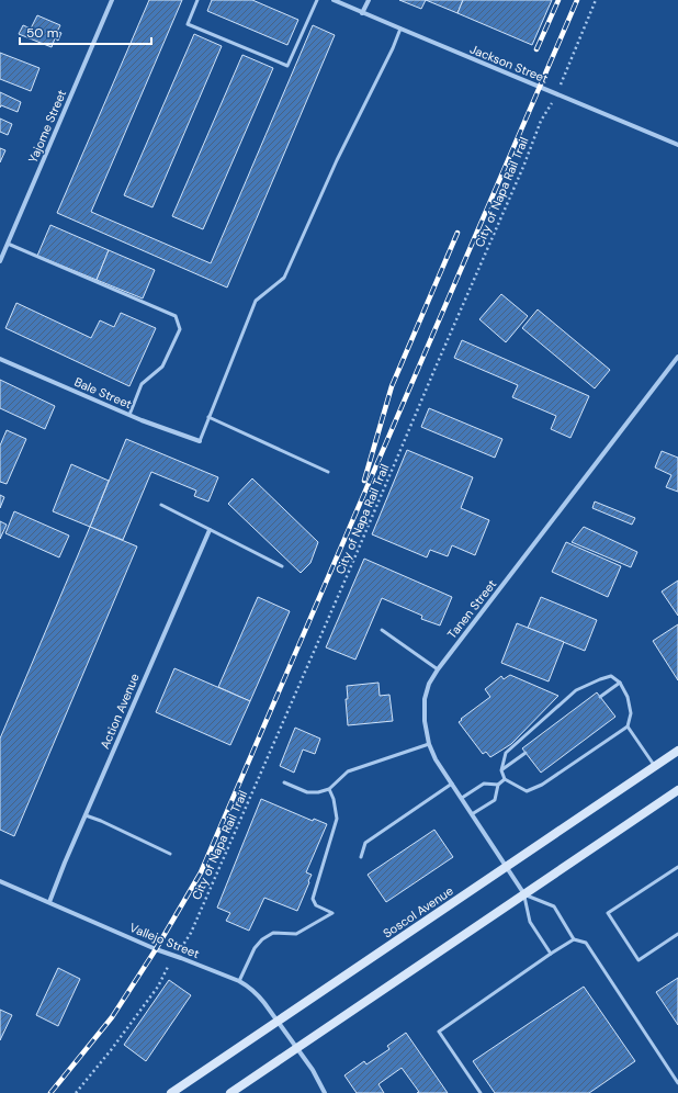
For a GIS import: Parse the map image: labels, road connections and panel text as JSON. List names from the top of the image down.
{
  "streets": {
    "main road": ["Soscol Avenue"],
    "street": [
      "Jackson Street",
      "Yajome Street",
      "Bale Street",
      "Tanen Street",
      "Action Avenue",
      "Vallejo Street"
    ],
    "path": ["City of Napa Rail Trail"]
  },
  "crossings": [
    ["Tanen Street", "Soscol Avenue"],
    ["Action Avenue", "Vallejo Street"],
    ["Soscol Avenue", "Vallejo Street"]
  ],
  "scale_bar": "50 m"
}
